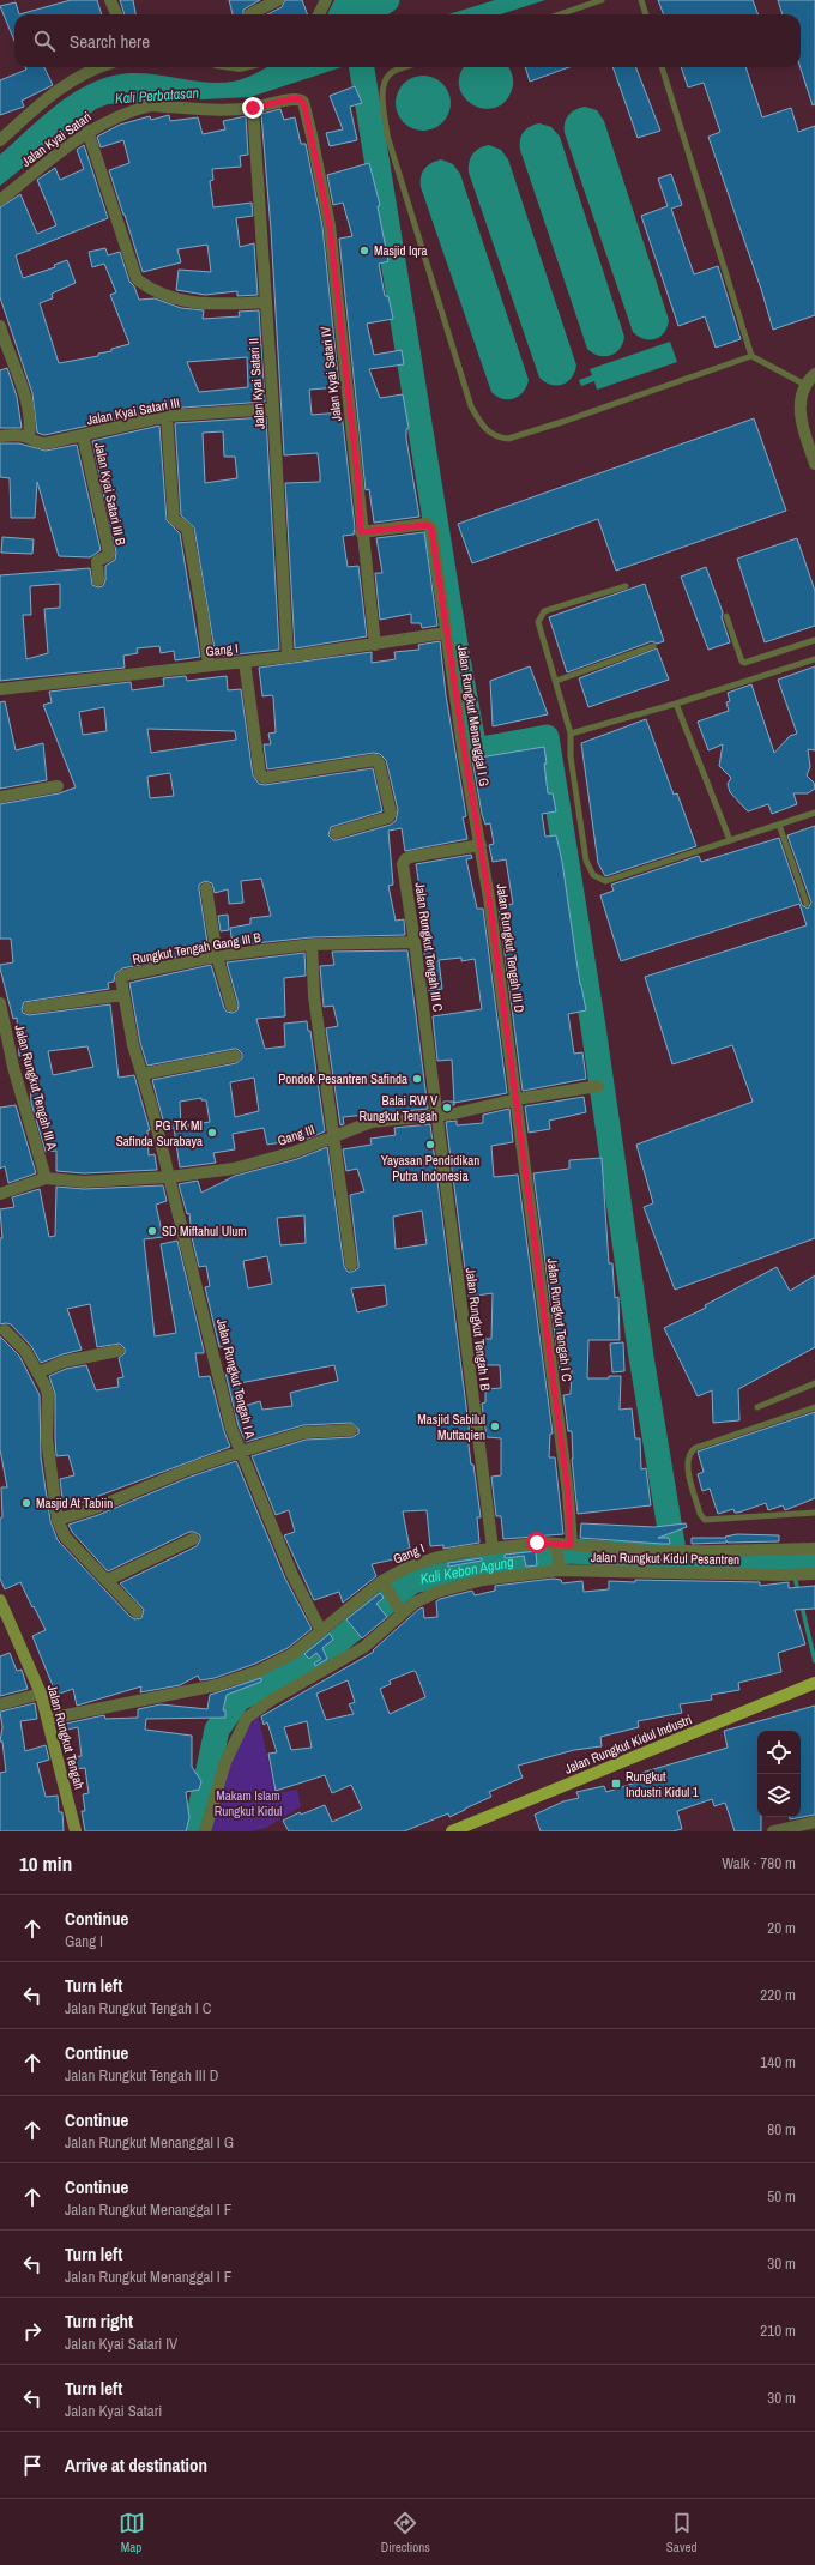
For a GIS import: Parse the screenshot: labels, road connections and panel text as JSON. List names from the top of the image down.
{
  "streets": {
    "main road": ["Jalan Rungkut Tengah", "Jalan Rungkut Kidul Industri"],
    "street": [
      "Jalan Kyai Satari",
      "Jalan Kyai Satari IV",
      "Jalan Kyai Satari II",
      "Jalan Kyai Satari III",
      "Jalan Kyai Satari III B",
      "Gang I",
      "Jalan Rungkut Menanggal I G",
      "Jalan Rungkut Tengah III C",
      "Rungkut Tengah Gang III B",
      "Jalan Rungkut Tengah III D",
      "Jalan Rungkut Tengah III A",
      "Gang III",
      "Jalan Rungkut Tengah I C",
      "Jalan Rungkut Tengah I B",
      "Jalan Rungkut Tengah I A",
      "Jalan Rungkut Kidul Pesantren"
    ]
  },
  "crossings": [
    ["Jalan Kyai Satari", "Jalan Kyai Satari IV"],
    ["Jalan Kyai Satari", "Jalan Kyai Satari II"],
    ["Jalan Kyai Satari IV", "Gang I"],
    ["Jalan Kyai Satari IV", "Jalan Rungkut Menanggal I G"],
    ["Jalan Kyai Satari II", "Jalan Kyai Satari III"],
    ["Jalan Kyai Satari II", "Gang I"],
    ["Jalan Kyai Satari III", "Jalan Kyai Satari III B"],
    ["Gang I", "Jalan Rungkut Menanggal I G"],
    ["Gang I", "Jalan Rungkut Tengah I C"],
    ["Gang I", "Jalan Rungkut Tengah I B"],
    ["Gang I", "Jalan Rungkut Tengah I A"],
    ["Gang I", "Jalan Rungkut Tengah"],
    ["Jalan Rungkut Menanggal I G", "Jalan Rungkut Tengah III D"],
    ["Jalan Rungkut Tengah III C", "Rungkut Tengah Gang III B"],
    ["Jalan Rungkut Tengah III C", "Jalan Rungkut Tengah III D"],
    ["Jalan Rungkut Tengah III C", "Gang III"],
    ["Jalan Rungkut Tengah III C", "Jalan Rungkut Tengah I B"],
    ["Rungkut Tengah Gang III B", "Gang III"],
    ["Rungkut Tengah Gang III B", "Jalan Rungkut Tengah I A"],
    ["Jalan Rungkut Tengah III D", "Gang III"],
    ["Jalan Rungkut Tengah III D", "Jalan Rungkut Tengah I C"],
    ["Jalan Rungkut Tengah III A", "Gang III"],
    ["Gang III", "Jalan Rungkut Tengah I C"],
    ["Gang III", "Jalan Rungkut Tengah I B"],
    ["Gang III", "Jalan Rungkut Tengah I A"]
  ],
  "water": ["Kali Perbatasan", "Kali Kebon Agung"],
  "parks": ["Makam Islam Rungkut Kidul"],
  "places": {
    "other": [
      "Masjid Iqra",
      "Pondok Pesantren Safinda",
      "Balai RW V Rungkut Tengah",
      "PG TK MI Safinda Surabaya",
      "Yayasan Pendidikan Putra Indonesia",
      "SD Miftahul Ulum",
      "Masjid Sabilul Muttaqien",
      "Masjid At Tabiin"
    ],
    "transit": ["Rungkut Industri Kidul 1"]
  },
  "page": {
    "search": "Search here",
    "heading": ["10 min", "Walk · 780 m"],
    "list": [
      ["Continue", "Gang I", "20 m"],
      ["Turn left", "Jalan Rungkut Tengah I C", "220 m"],
      ["Continue", "Jalan Rungkut Tengah III D", "140 m"],
      ["Continue", "Jalan Rungkut Menanggal I G", "80 m"],
      ["Continue", "Jalan Rungkut Menanggal I F", "50 m"],
      ["Turn left", "Jalan Rungkut Menanggal I F", "30 m"],
      ["Turn right", "Jalan Kyai Satari IV", "210 m"],
      ["Turn left", "Jalan Kyai Satari", "30 m"],
      "Arrive at destination"
    ],
    "nav": ["Map", "Directions", "Saved"]
  }
}
